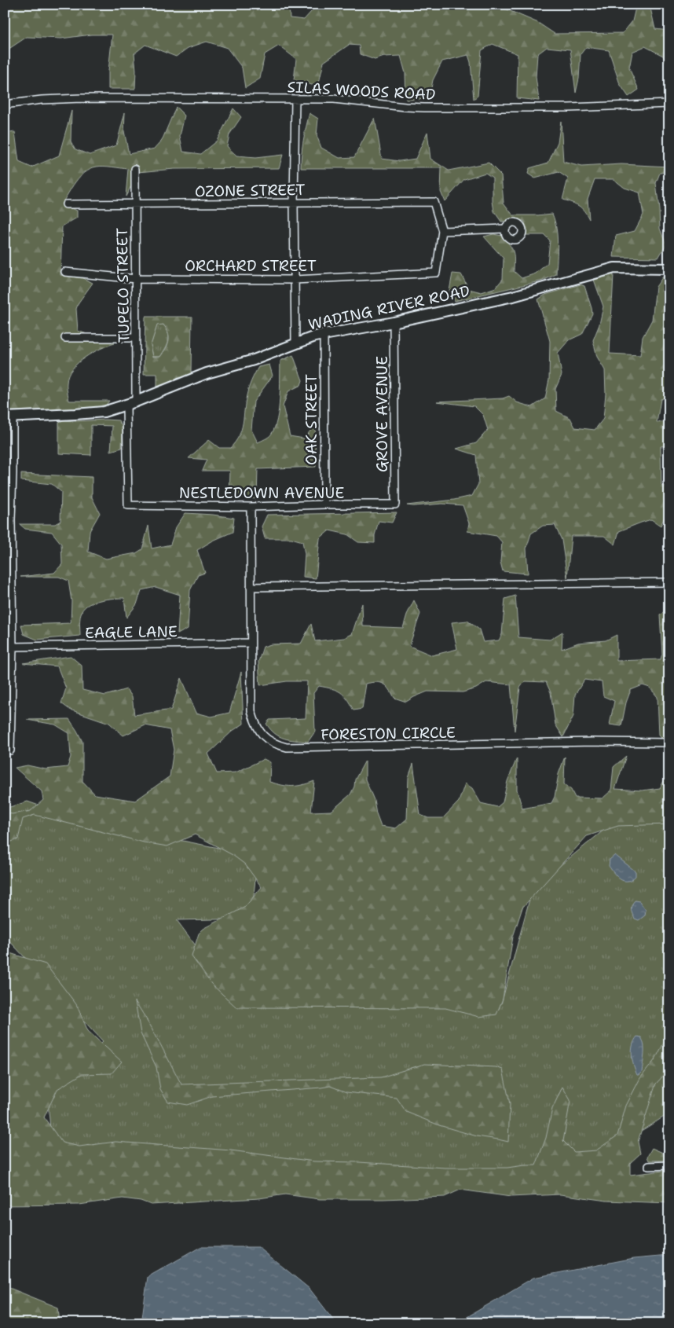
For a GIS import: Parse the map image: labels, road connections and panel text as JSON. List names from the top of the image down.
{
  "streets": {
    "main road": ["WADING RIVER ROAD"],
    "street": [
      "SILAS WOODS ROAD",
      "OZONE STREET",
      "ORCHARD STREET",
      "TUPELO STREET",
      "GROVE AVENUE",
      "OAK STREET",
      "NESTLEDOWN AVENUE",
      "EAGLE LANE",
      "FORESTON CIRCLE"
    ]
  },
  "crossings": [
    ["OZONE STREET", "ORCHARD STREET"],
    ["OZONE STREET", "TUPELO STREET"],
    ["ORCHARD STREET", "TUPELO STREET"],
    ["TUPELO STREET", "WADING RIVER ROAD"],
    ["WADING RIVER ROAD", "GROVE AVENUE"],
    ["WADING RIVER ROAD", "OAK STREET"],
    ["WADING RIVER ROAD", "NESTLEDOWN AVENUE"],
    ["GROVE AVENUE", "NESTLEDOWN AVENUE"],
    ["OAK STREET", "NESTLEDOWN AVENUE"],
    ["NESTLEDOWN AVENUE", "FORESTON CIRCLE"],
    ["EAGLE LANE", "FORESTON CIRCLE"]
  ]
}
